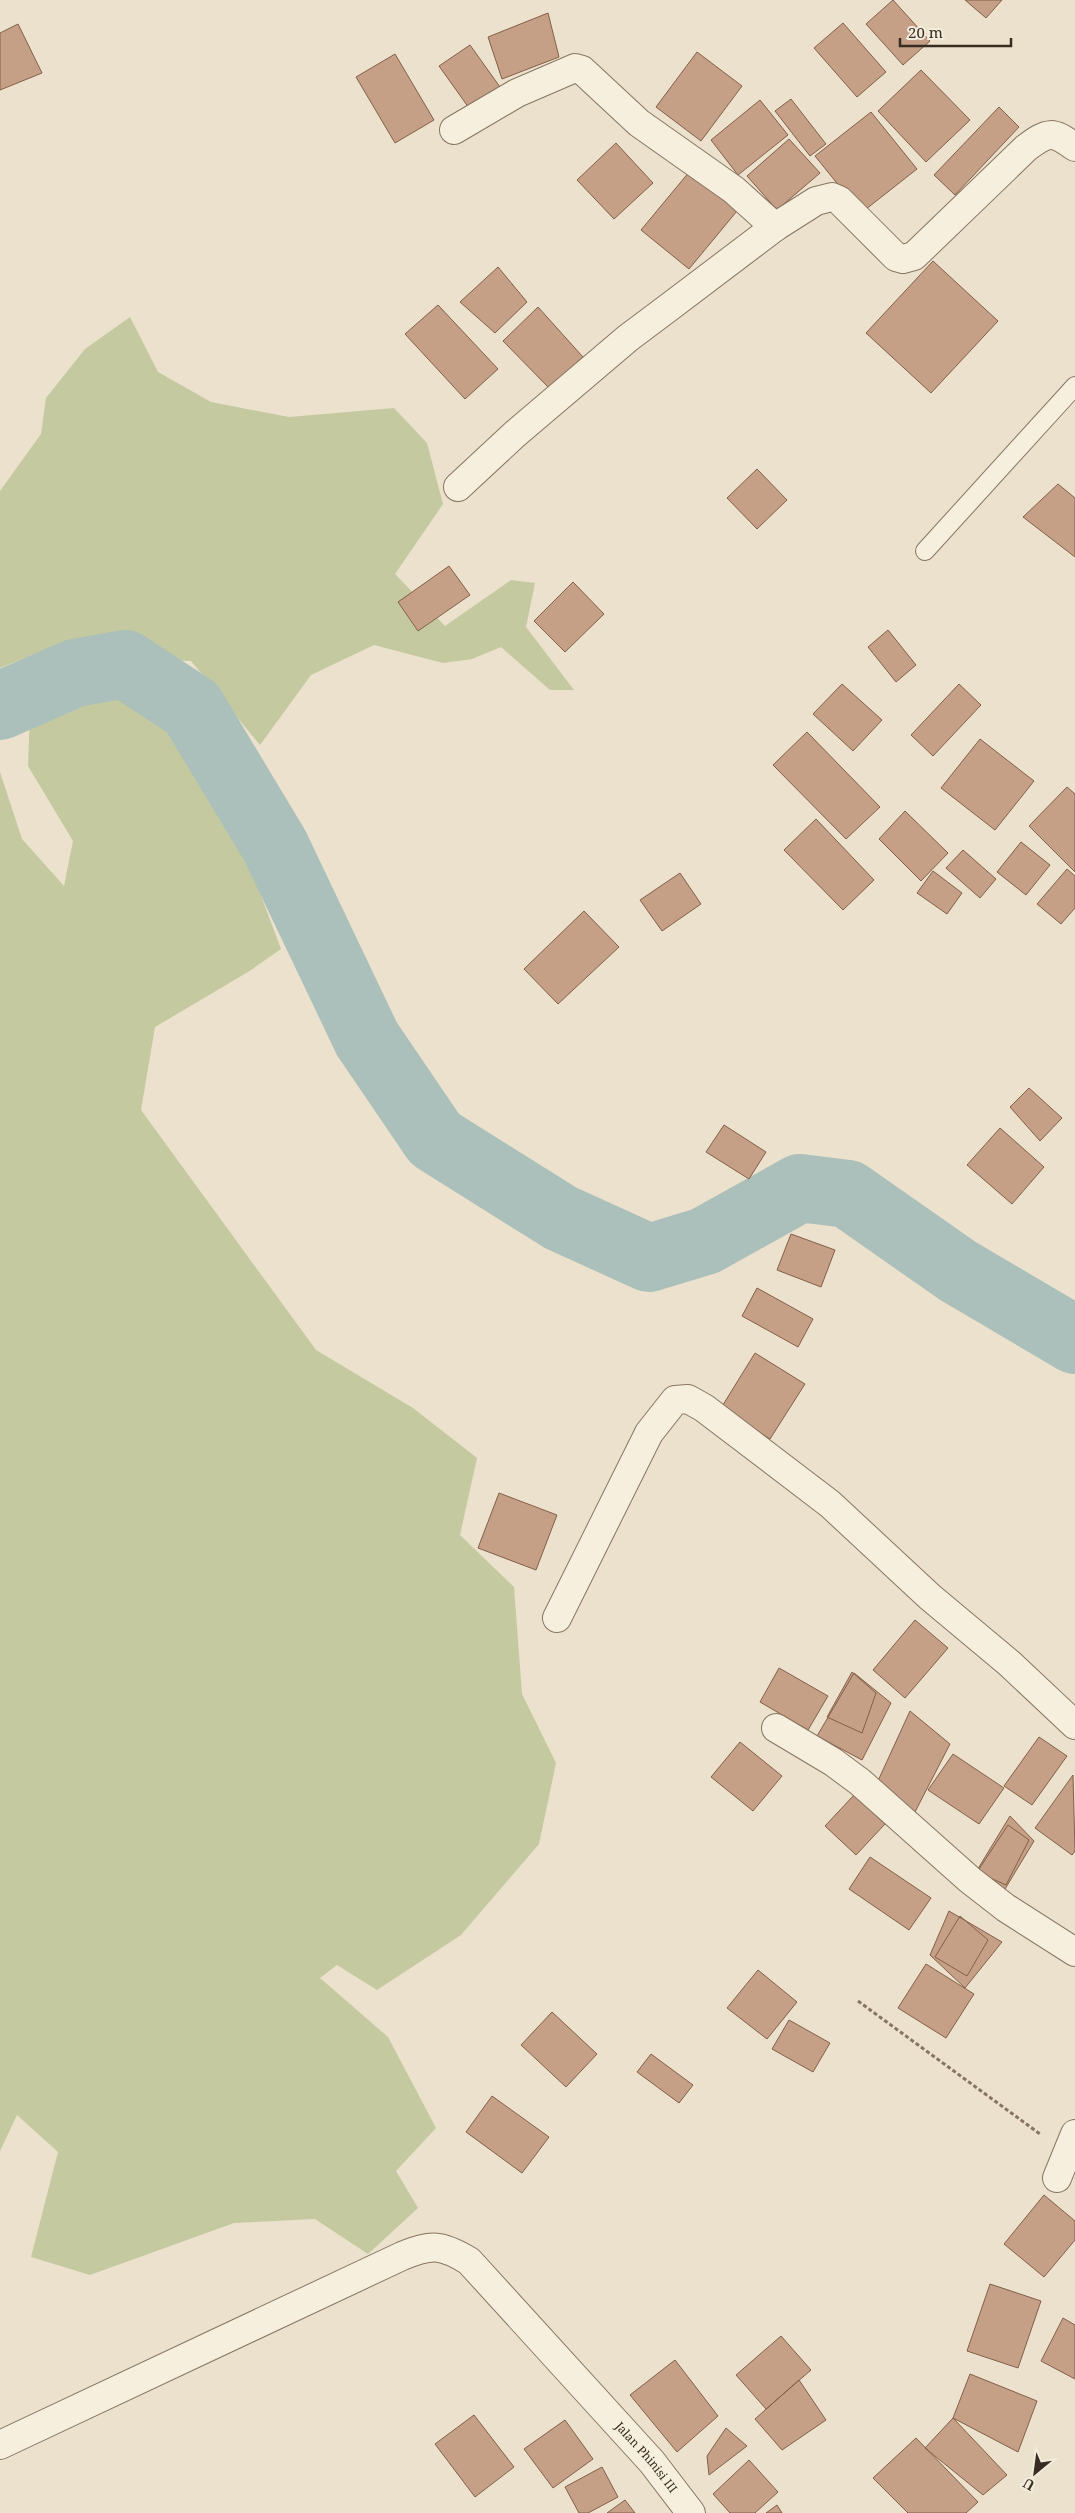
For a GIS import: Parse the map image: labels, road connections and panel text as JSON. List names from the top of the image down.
{
  "streets": {
    "street": ["Jalan Phinisi III"]
  },
  "scale_bar": "20 m",
  "north": "bottom left"
}
